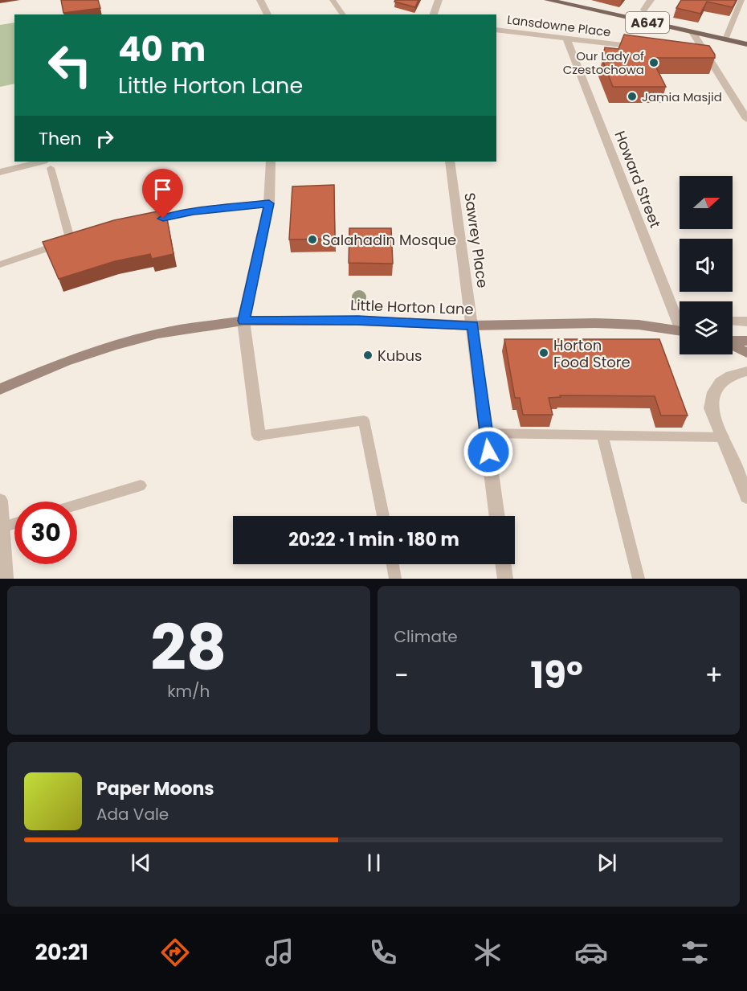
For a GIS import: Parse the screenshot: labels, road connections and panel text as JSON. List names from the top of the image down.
{
  "streets": {
    "main road": ["A647"],
    "street": [
      "Lansdowne Place",
      "Howard Street",
      "Sawrey Place",
      "Little Horton Lane"
    ]
  },
  "crossings": [
    ["Lansdowne Place", "Howard Street"],
    ["Sawrey Place", "Little Horton Lane"]
  ],
  "places": [
    "Our Lady of Czestochowa",
    "Jamia Masjid",
    "Salahadin Mosque",
    "Horton Food Store",
    "Kubus"
  ],
  "north": "right",
  "page": {
    "turn": ["40 m", "Little Horton Lane"],
    "then": "Then",
    "limit": "30",
    "trip": "20:22 · 1 min · 180 m",
    "tile": [
      ["28", "km/h"],
      "Climate"
    ],
    "heat": ["−", "19°", "+"],
    "song": ["Paper Moons", "Ada Vale"],
    "tabs": "20:21"
  }
}
